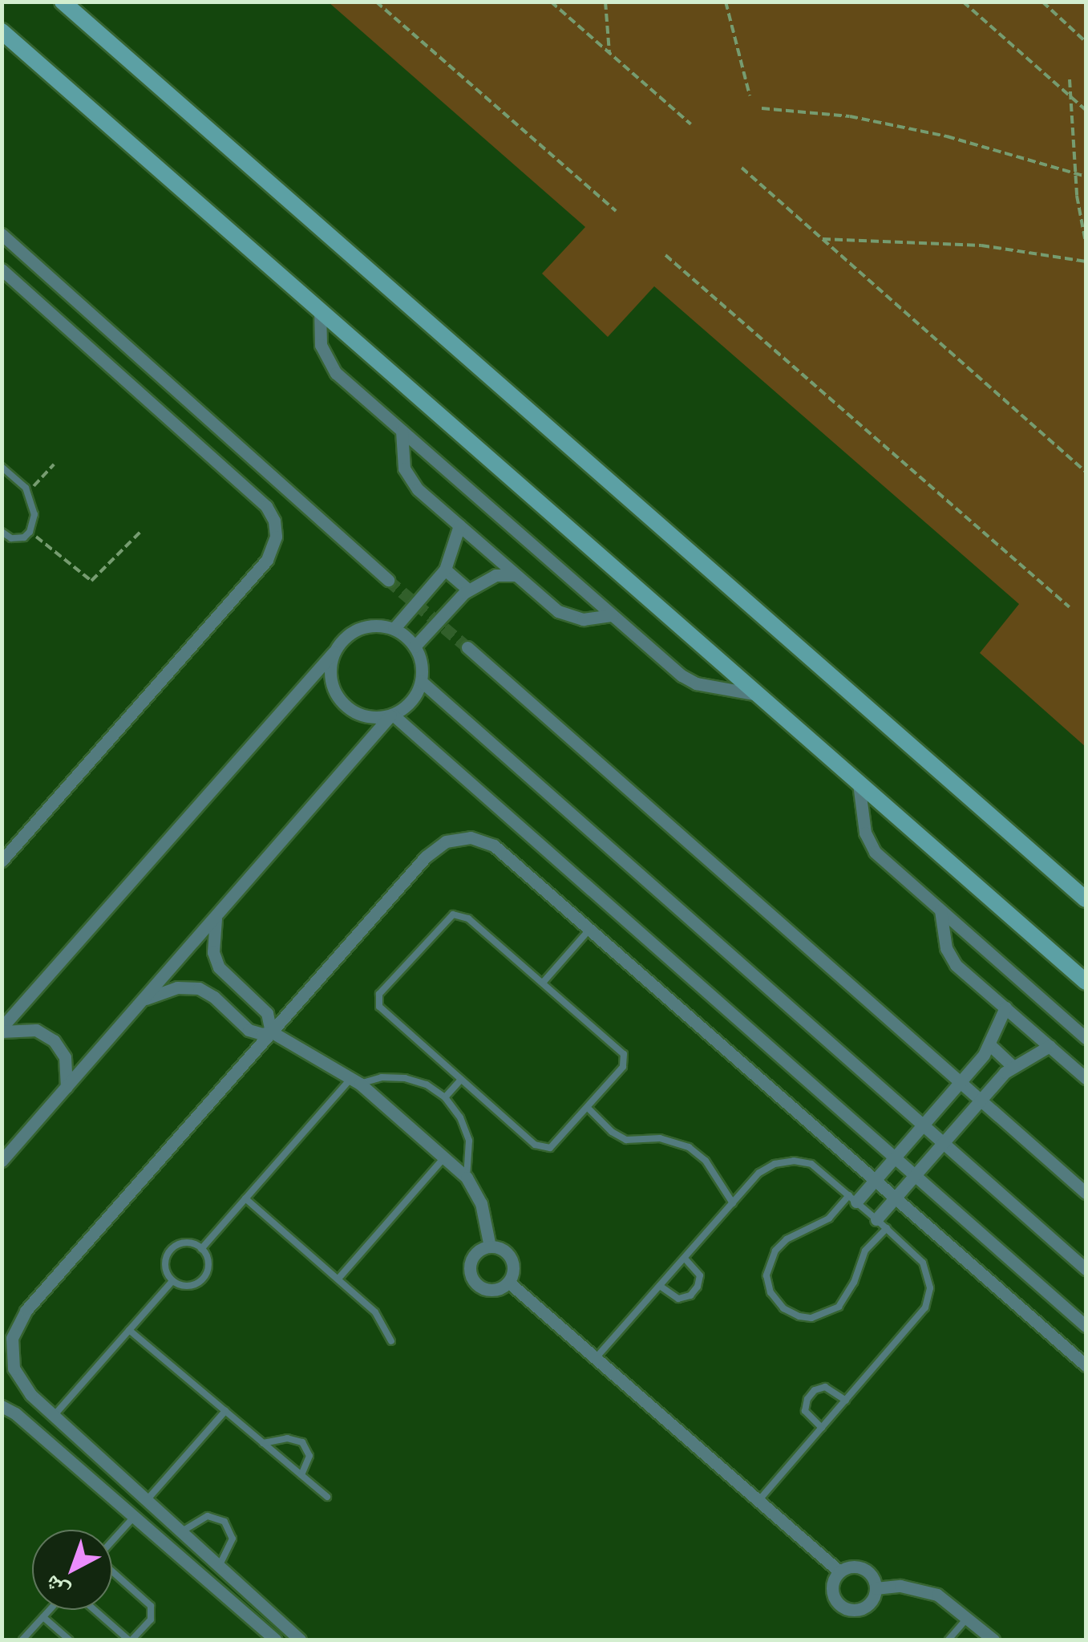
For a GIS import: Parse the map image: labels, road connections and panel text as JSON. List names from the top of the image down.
{
  "north": "bottom left"
}
